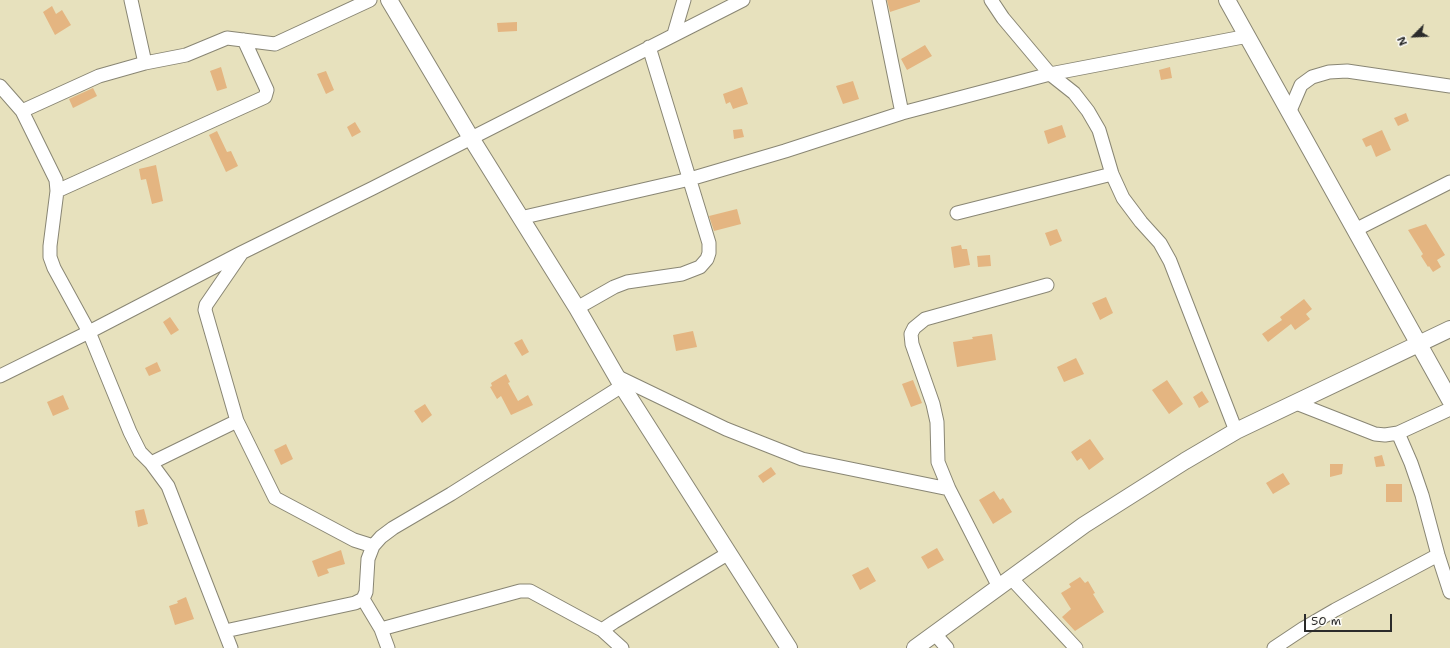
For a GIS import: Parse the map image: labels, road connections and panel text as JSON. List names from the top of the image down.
{
  "scale_bar": "50 m",
  "north": "bottom left"
}
